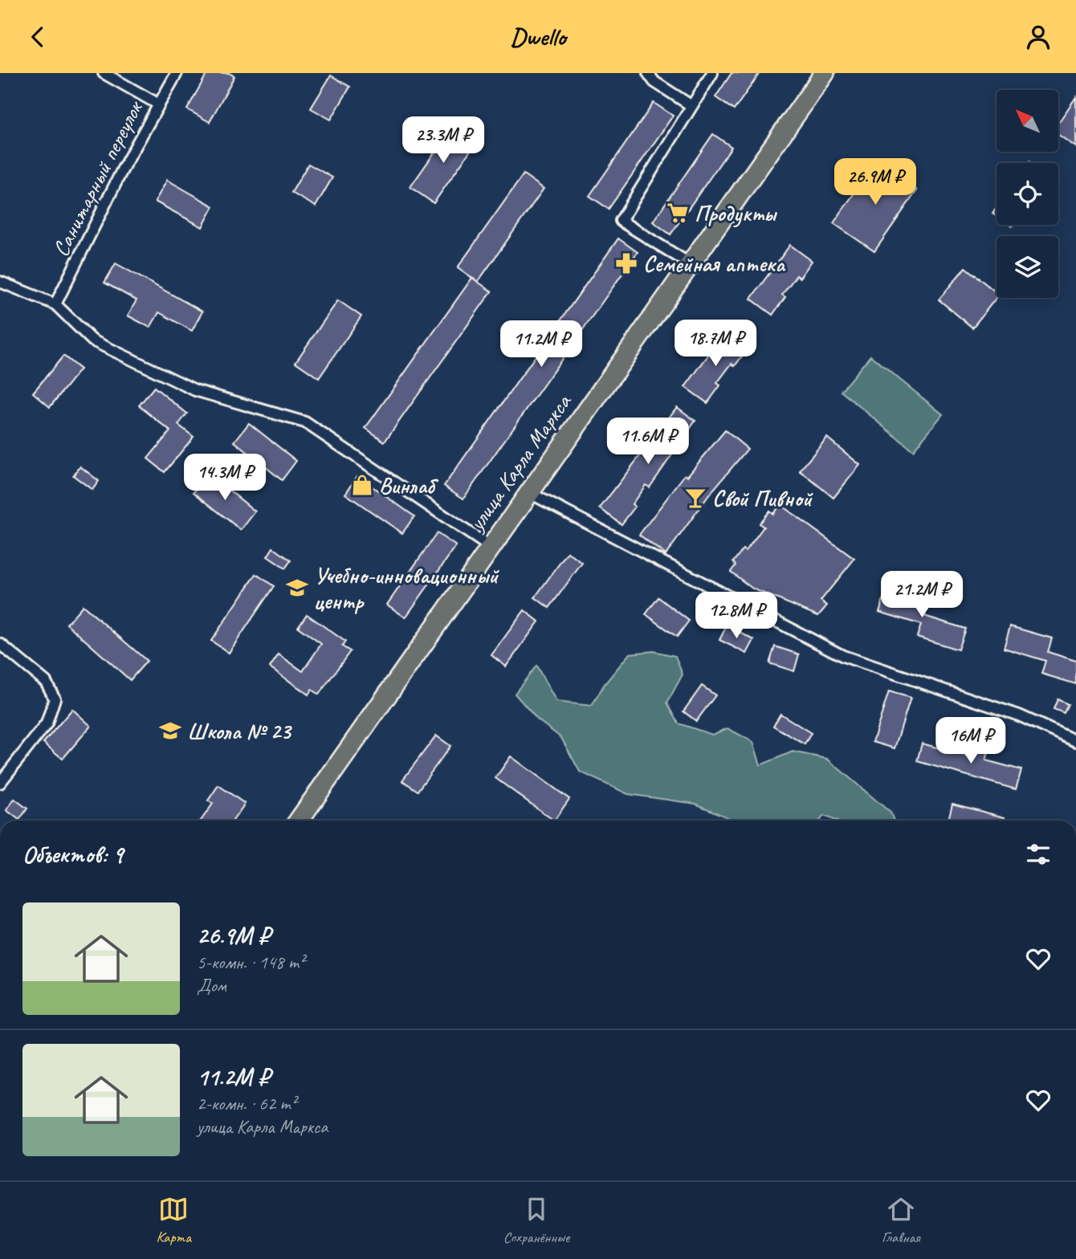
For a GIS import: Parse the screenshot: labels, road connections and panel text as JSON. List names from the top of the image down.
{
  "streets": {
    "highway": ["улица Карла Маркса"],
    "street": ["Санитарный переулок"]
  },
  "places": {
    "supermarket": ["Продукты"],
    "pharmacy": ["Семейная аптека"],
    "shop": ["Винлаб"],
    "bar": ["Свой Пивной"],
    "school or university": ["Учебно-инновационный центр", "Школа № 23"]
  },
  "north": "top left",
  "page": {
    "header": "Dwello",
    "price": [
      "23.3M ₽",
      "26.9M ₽",
      "18.7M ₽",
      "11.2M ₽",
      "11.6M ₽",
      "14.3M ₽",
      "21.2M ₽",
      "12.8M ₽",
      "16M ₽"
    ],
    "heading": "Объектов: 9",
    "list": [
      {
        "name": "26.9M ₽",
        "note": "5-комн. · 148 m² · Дом"
      },
      {
        "name": "11.2M ₽",
        "note": "2-комн. · 62 m² · улица Карла Маркса"
      }
    ],
    "tabs": ["Карта", "Сохранённые", "Главная"]
  }
}
